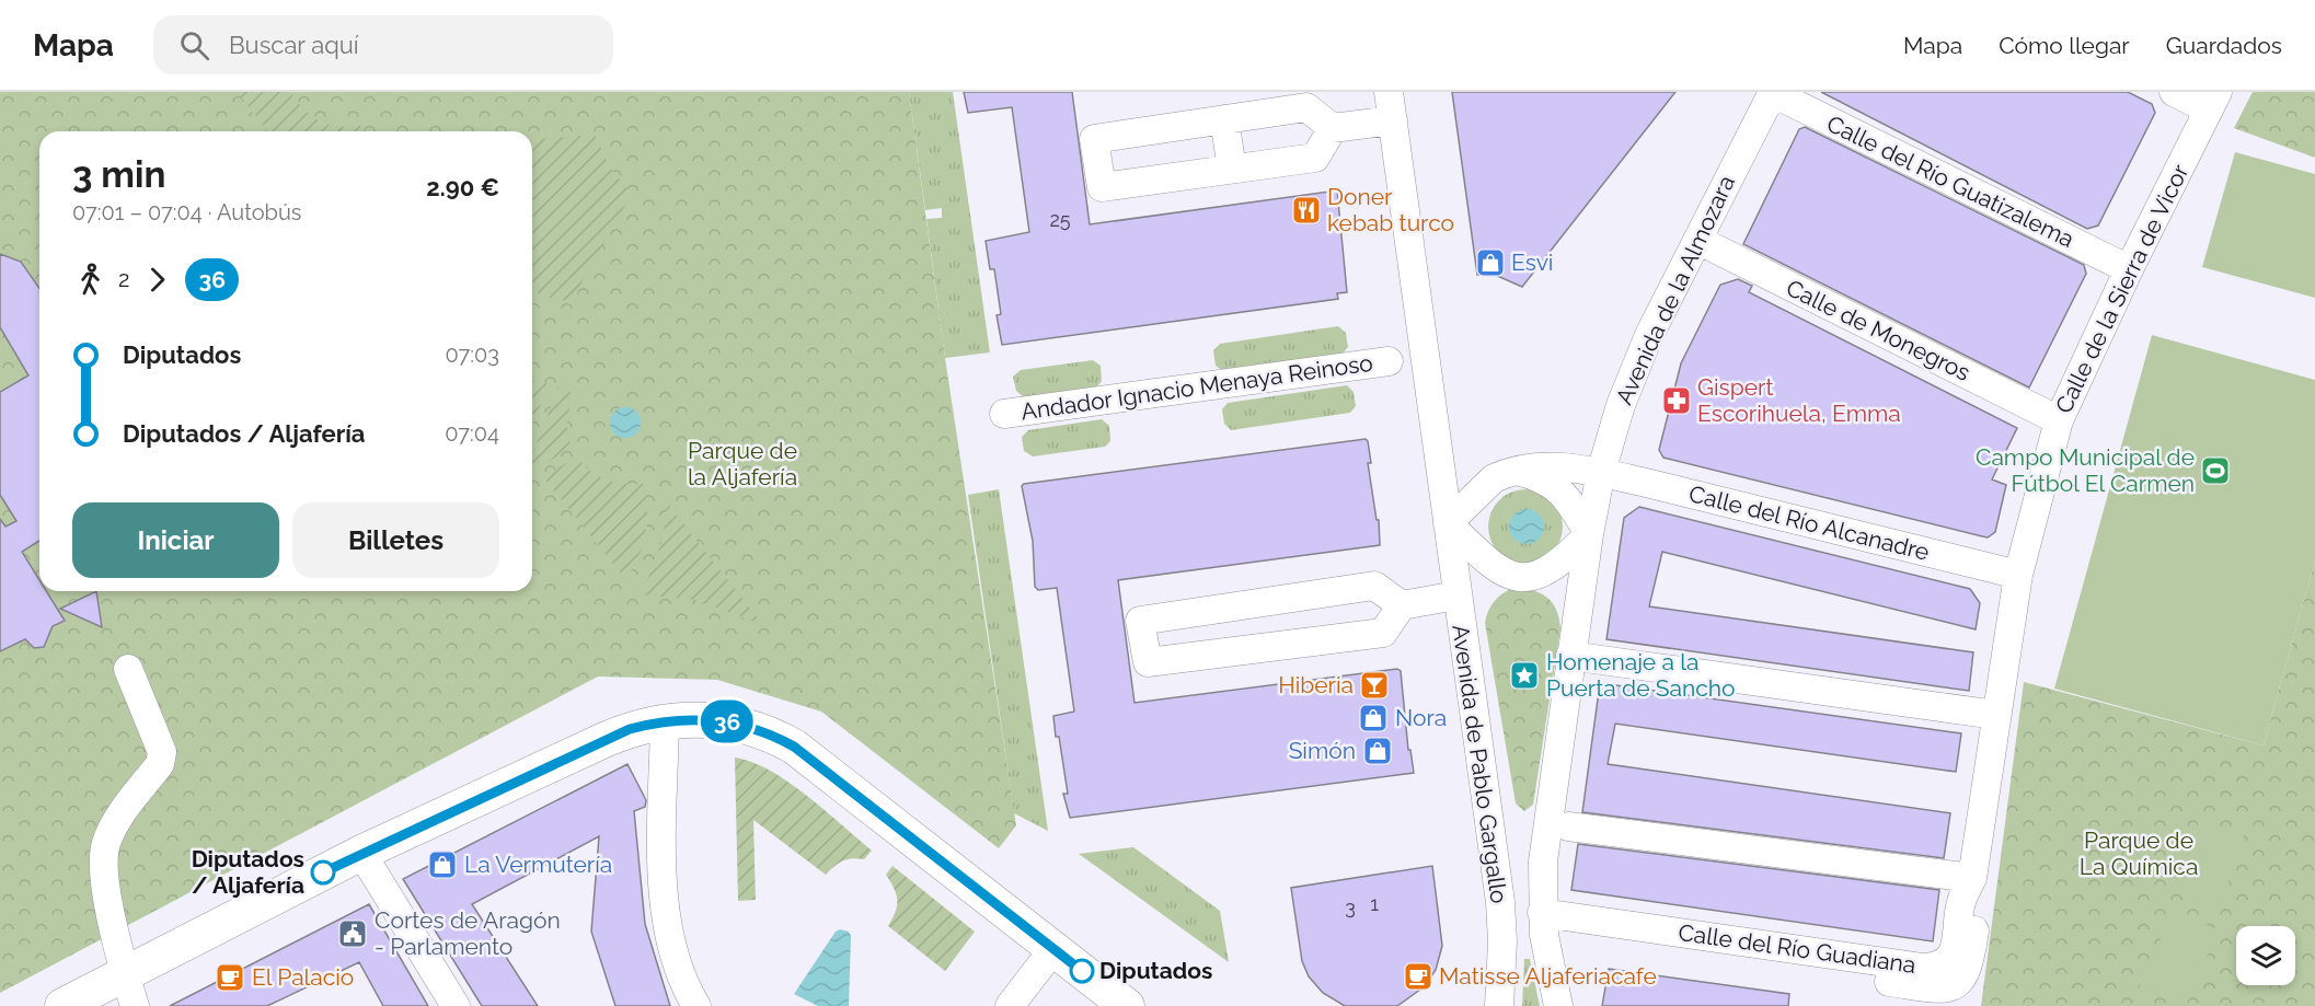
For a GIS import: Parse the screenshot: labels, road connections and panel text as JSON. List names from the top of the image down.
{
  "streets": {
    "street": [
      "Calle del Río Guatizalema",
      "Calle de la Sierra de Vicor",
      "Avenida de la Almozara",
      "Calle de Monegros",
      "Andador Ignacio Menaya Reinoso",
      "Calle del Río Alcanadre",
      "Avenida de Pablo Gargallo",
      "Calle del Río Guadiana"
    ]
  },
  "crossings": [
    ["Calle del Río Guatizalema", "Calle de la Sierra de Vicor"],
    ["Calle del Río Guatizalema", "Avenida de la Almozara"],
    ["Calle de la Sierra de Vicor", "Calle de Monegros"],
    ["Calle de la Sierra de Vicor", "Calle del Río Alcanadre"],
    ["Calle de la Sierra de Vicor", "Calle del Río Guadiana"],
    ["Avenida de la Almozara", "Calle de Monegros"],
    ["Avenida de la Almozara", "Calle del Río Alcanadre"],
    ["Avenida de la Almozara", "Avenida de Pablo Gargallo"],
    ["Avenida de la Almozara", "Calle del Río Guadiana"]
  ],
  "parks": ["Parque de la Aljafería", "Parque de La Química"],
  "places": {
    "restaurant": ["Doner kebab turco"],
    "shop": [
      "Esvi",
      "Nora",
      "Simón",
      "La Vermutería"
    ],
    "pharmacy": ["Gispert Escorihuela, Emma"],
    "sports": ["Campo Municipal de Fútbol El Carmen"],
    "place": ["Homenaje a la Puerta de Sancho"],
    "bar": ["Hiberia"],
    "other": ["Diputados / Aljafería", "Diputados"],
    "public building": ["Cortes de Aragón - Parlamento"],
    "cafe": ["Matisse Aljaferiacafe", "El Palacio"]
  },
  "lines": ["bus line 36"],
  "house_numbers": ["25", "1", "3"],
  "page": {
    "header": "Mapa",
    "search": "Buscar aquí",
    "nav": ["Mapa", "Cómo llegar", "Guardados"],
    "on_map": "36",
    "heading": ["3 min", "07:01 – 07:04 · Autobús", "2.90 €"],
    "legs": ["2", "36"],
    "list": [
      {
        "name": "Diputados",
        "value": "07:03"
      },
      {
        "name": "Diputados / Aljafería",
        "value": "07:04"
      }
    ],
    "buttons": ["Iniciar", "Billetes"]
  }
}
